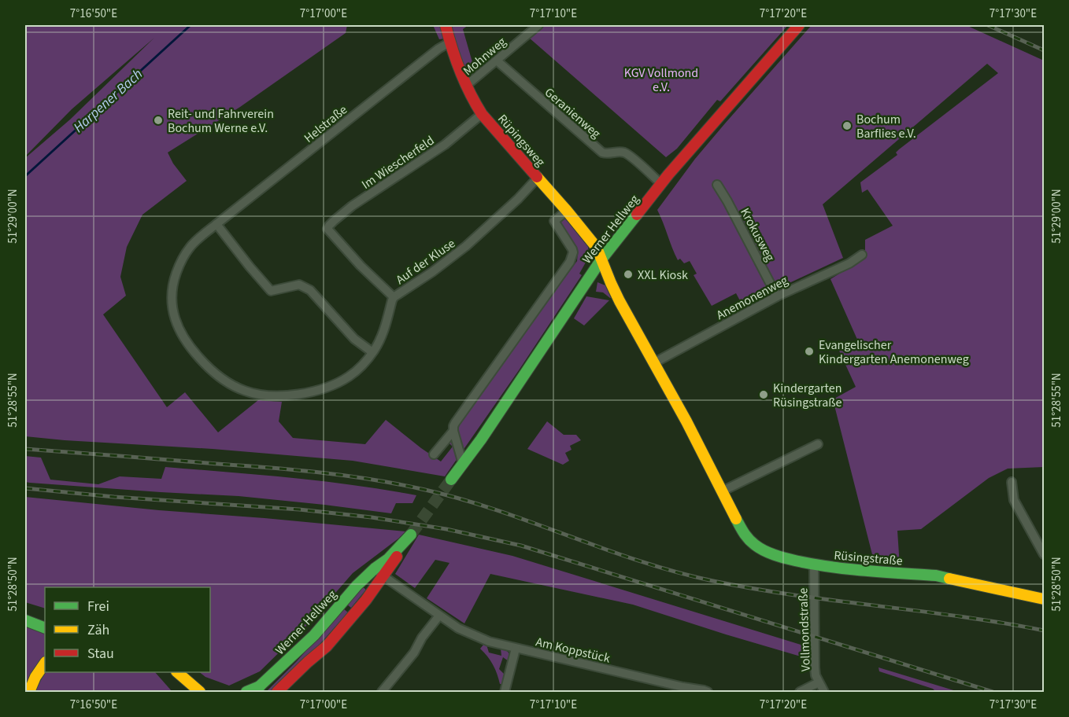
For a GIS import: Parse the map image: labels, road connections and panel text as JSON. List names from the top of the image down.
{
  "streets": {
    "main road": ["Rüpingsweg", "Werner Hellweg", "Rüsingstraße"],
    "street": [
      "Mohnweg",
      "Geranienweg",
      "Helstraße",
      "Im Wiescherfeld",
      "Krokusweg",
      "Auf der Kluse",
      "Anemonenweg",
      "Vollmondstraße",
      "Am Koppstück"
    ]
  },
  "crossings": [
    ["Mohnweg", "Geranienweg"],
    ["Mohnweg", "Rüpingsweg"],
    ["Geranienweg", "Werner Hellweg"],
    ["Helstraße", "Rüpingsweg"],
    ["Helstraße", "Auf der Kluse"],
    ["Rüpingsweg", "Im Wiescherfeld"],
    ["Rüpingsweg", "Werner Hellweg"],
    ["Rüpingsweg", "Auf der Kluse"],
    ["Rüpingsweg", "Rüsingstraße"],
    ["Im Wiescherfeld", "Auf der Kluse"],
    ["Werner Hellweg", "Rüsingstraße"],
    ["Werner Hellweg", "Am Koppstück"],
    ["Krokusweg", "Anemonenweg"],
    ["Anemonenweg", "Rüsingstraße"],
    ["Rüsingstraße", "Vollmondstraße"]
  ],
  "water": ["Harpener Bach"],
  "parks": ["KGV Vollmond e.V."],
  "places": [
    "Reit- und Fahrverein Bochum Werne e.V.",
    "Bochum Barflies e.V.",
    "XXL Kiosk",
    "Evangelischer Kindergarten Anemonenweg",
    "Kindergarten Rüsingstraße"
  ],
  "legend": ["Frei", "Zäh", "Stau"],
  "coordinates": [
    "7°16'50\"E",
    "7°17'00\"E",
    "7°17'10\"E",
    "7°17'20\"E",
    "7°17'30\"E",
    "51°29'00\"N",
    "51°28'55\"N",
    "51°28'50\"N"
  ]
}
